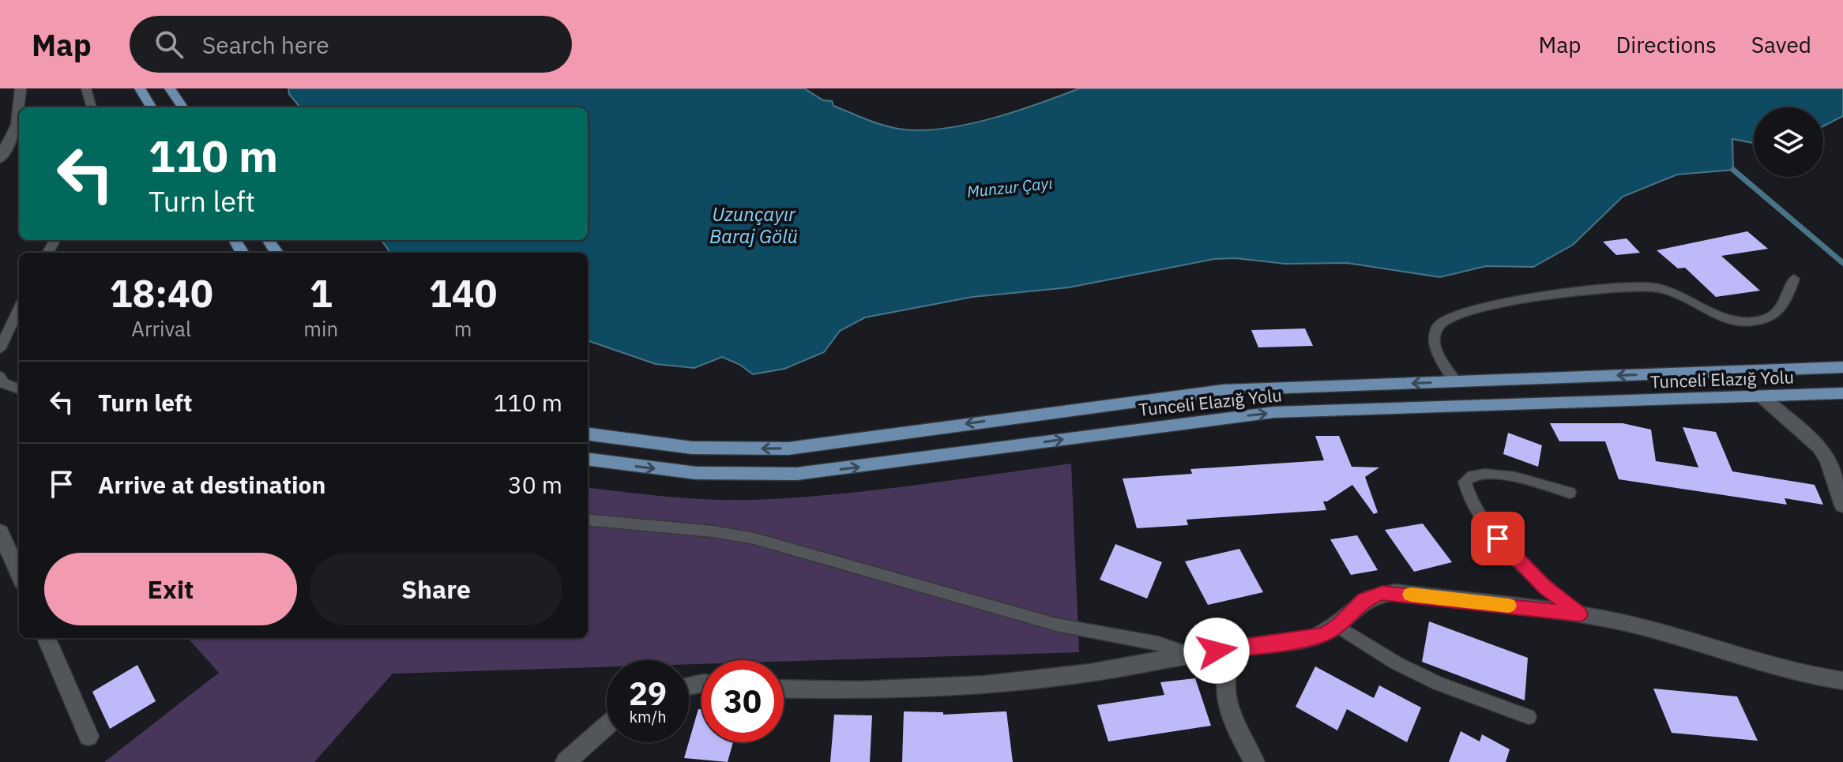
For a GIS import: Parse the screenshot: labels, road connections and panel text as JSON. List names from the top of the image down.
{
  "streets": {
    "main road": ["Tunceli Elazığ Yolu"]
  },
  "water": ["Munzur Çayı", "Uzunçayır Baraj Gölü"],
  "page": {
    "header": "Map",
    "search": "Search here",
    "nav": ["Map", "Directions", "Saved"],
    "turn": ["110 m", "Turn left"],
    "eta": [
      "18:40",
      "Arrival",
      "1",
      "min",
      "140",
      "m"
    ],
    "list": [
      {
        "name": "Turn left",
        "value": "110 m"
      },
      {
        "name": "Arrive at destination",
        "value": "30 m"
      }
    ],
    "buttons": ["Exit", "Share"],
    "speed": "29 km/h",
    "limit": "30"
  }
}
